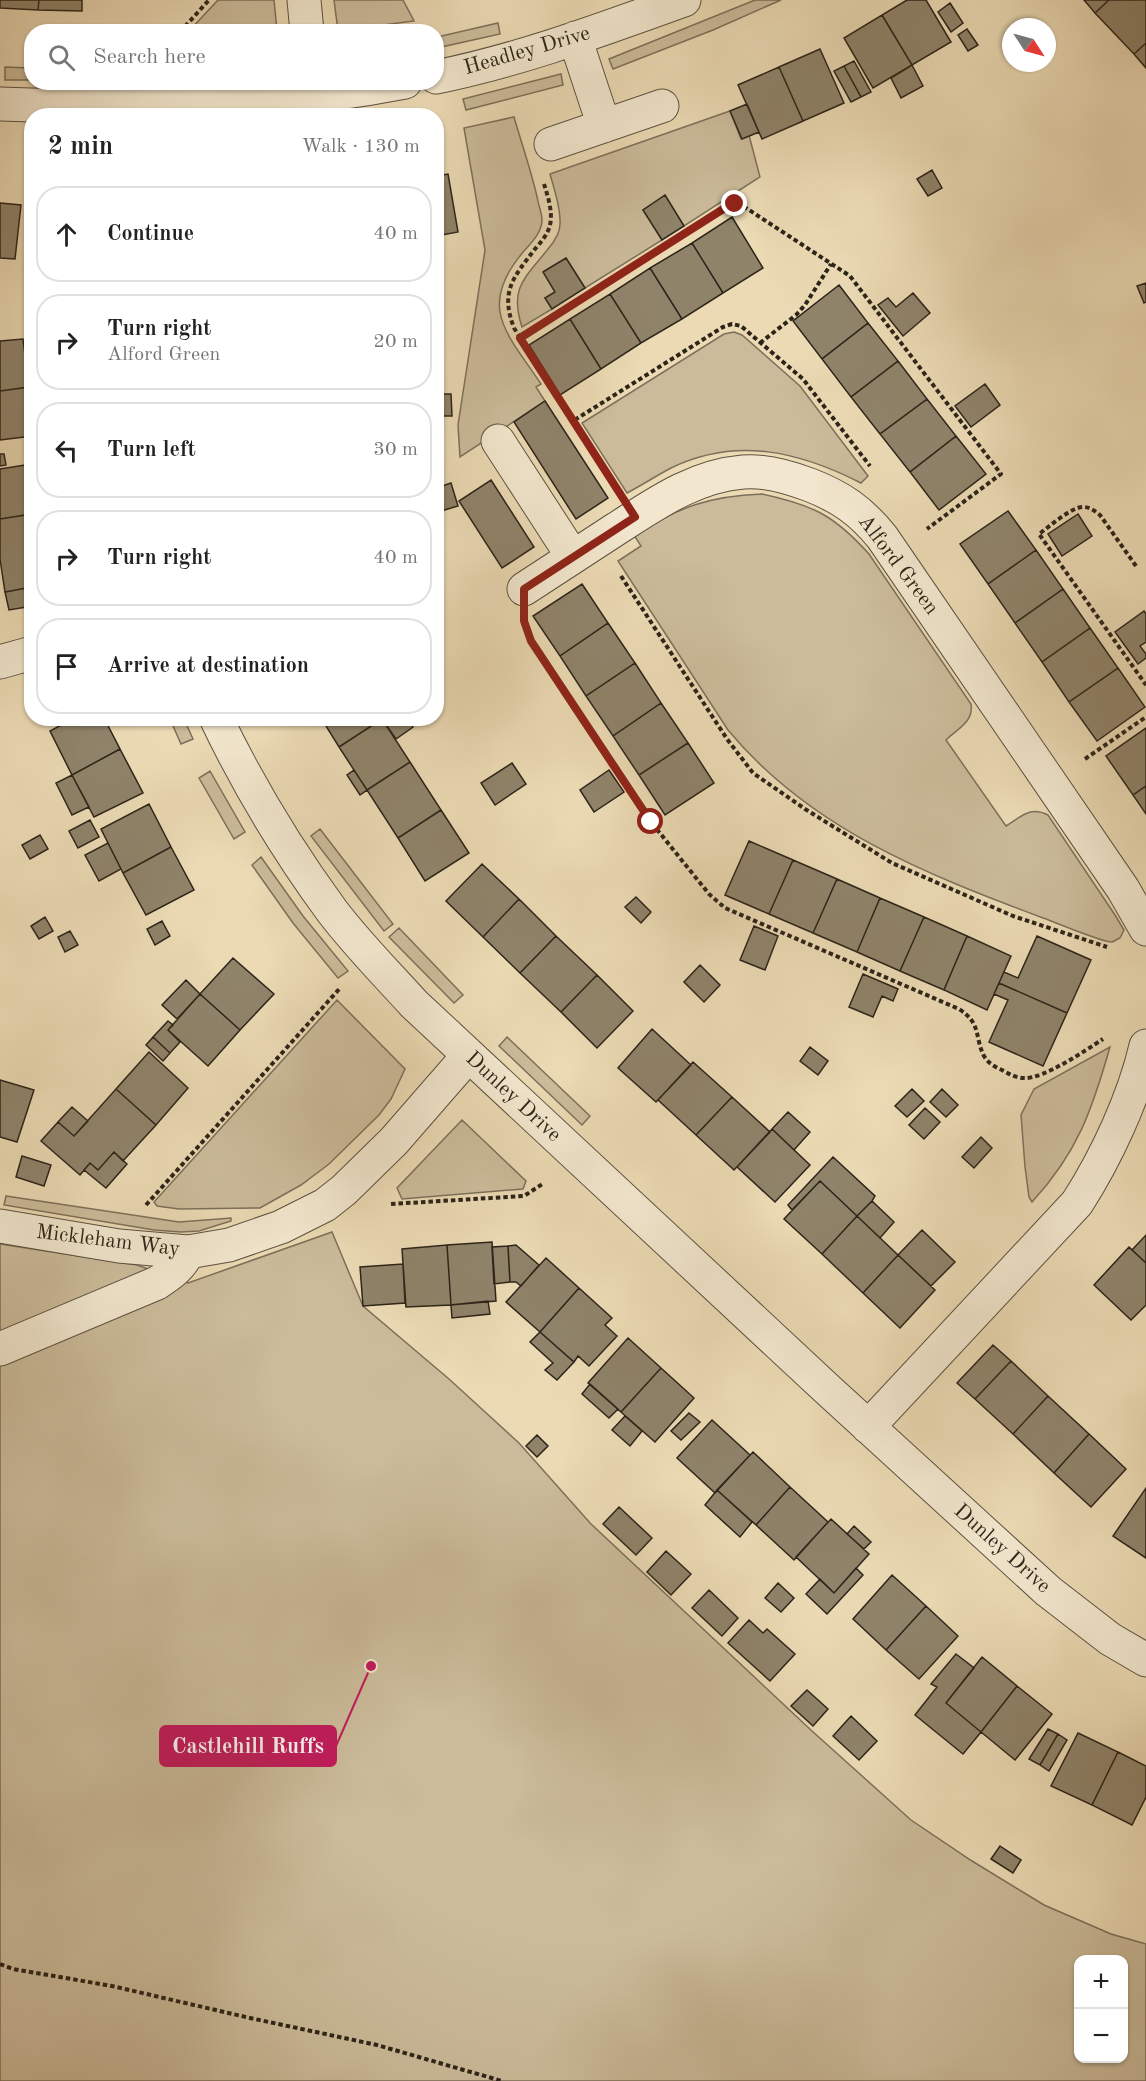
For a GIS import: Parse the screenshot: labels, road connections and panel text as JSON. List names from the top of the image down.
{
  "streets": {
    "street": [
      "Headley Drive",
      "Alford Green",
      "Dunley Drive",
      "Mickleham Way"
    ]
  },
  "crossings": [
    ["Dunley Drive", "Mickleham Way"]
  ],
  "places": ["Castlehill Ruffs"],
  "north": "bottom right",
  "page": {
    "search": "Search here",
    "heading": ["2 min", "Walk · 130 m"],
    "list": [
      ["Continue", "40 m"],
      ["Turn right", "Alford Green", "20 m"],
      ["Turn left", "30 m"],
      ["Turn right", "40 m"],
      "Arrive at destination"
    ],
    "map_buttons": ["+", "−"]
  }
}
